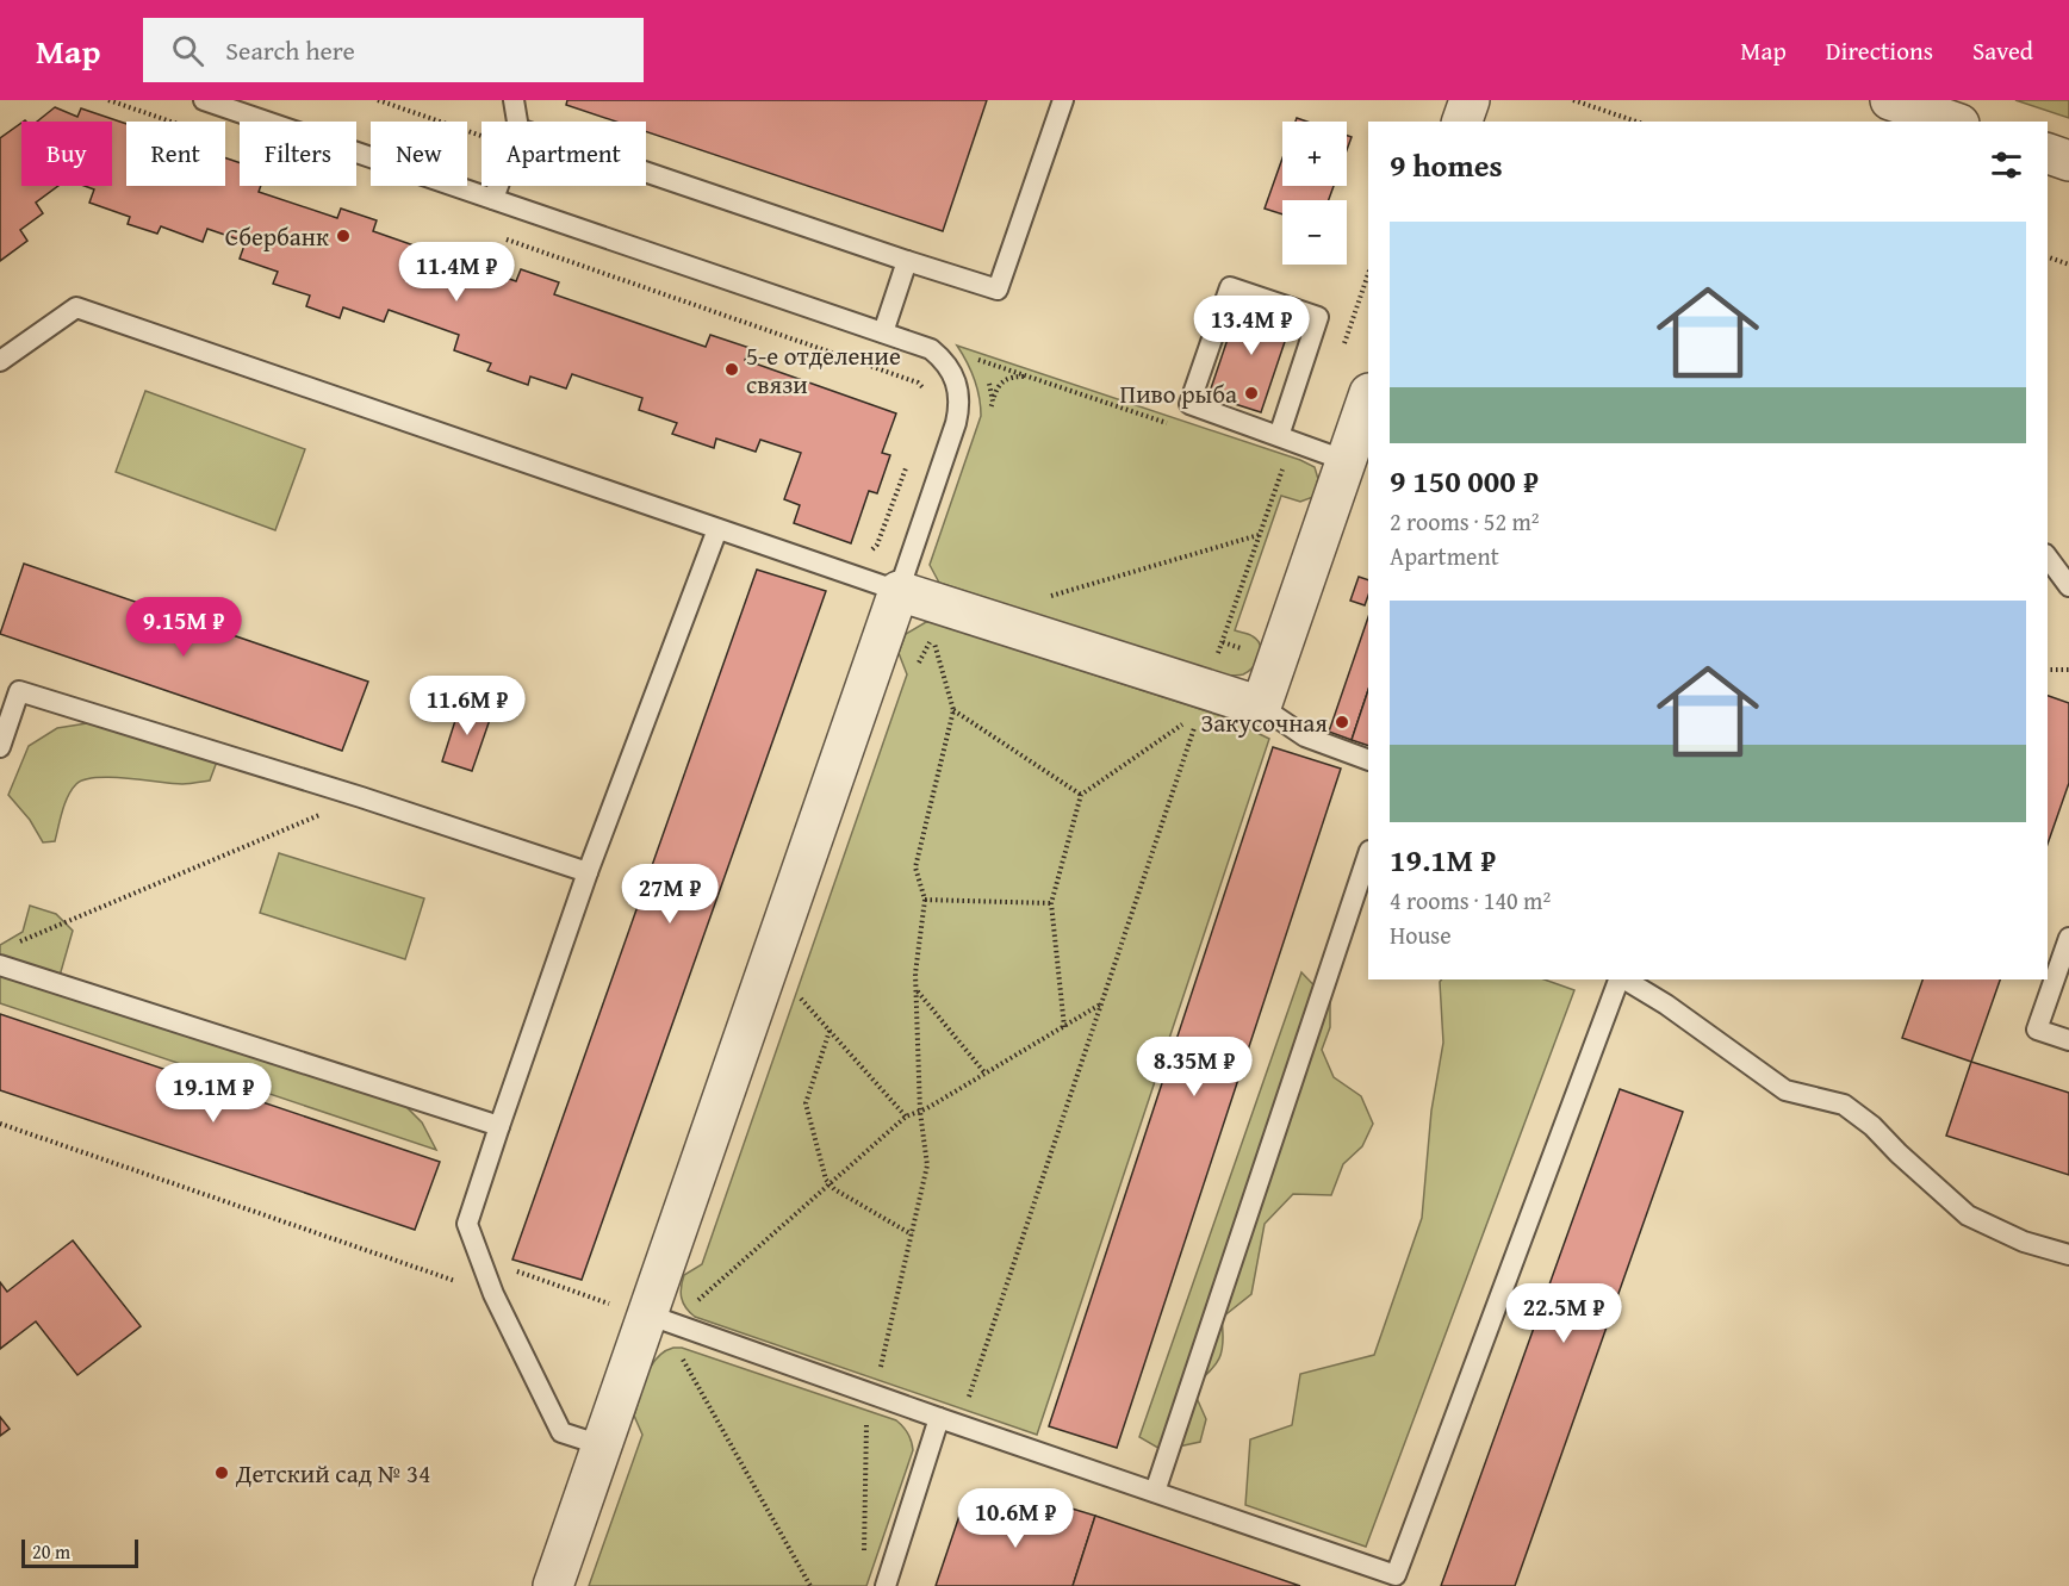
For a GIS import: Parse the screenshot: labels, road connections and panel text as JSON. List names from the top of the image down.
{
  "places": [
    "Сбербанк",
    "5-е отделение связи",
    "Пиво рыба",
    "Закусочная",
    "Детский сад № 34"
  ],
  "scale_bar": "20 m",
  "page": {
    "header": "Map",
    "search": "Search here",
    "nav": ["Map", "Directions", "Saved"],
    "map_buttons": ["+", "−"],
    "chip": [
      "Buy",
      "Rent",
      "Filters",
      "New",
      "Apartment"
    ],
    "heading": "9 homes",
    "list": [
      {
        "name": "9 150 000 ₽",
        "note": "2 rooms · 52 m² · Apartment"
      },
      {
        "name": "19.1M ₽",
        "note": "4 rooms · 140 m² · House"
      }
    ],
    "price": [
      "11.4M ₽",
      "13.4M ₽",
      "9.15M ₽",
      "11.6M ₽",
      "27M ₽",
      "8.35M ₽",
      "19.1M ₽",
      "22.5M ₽",
      "10.6M ₽"
    ],
    "scale": "20 m"
  }
}
